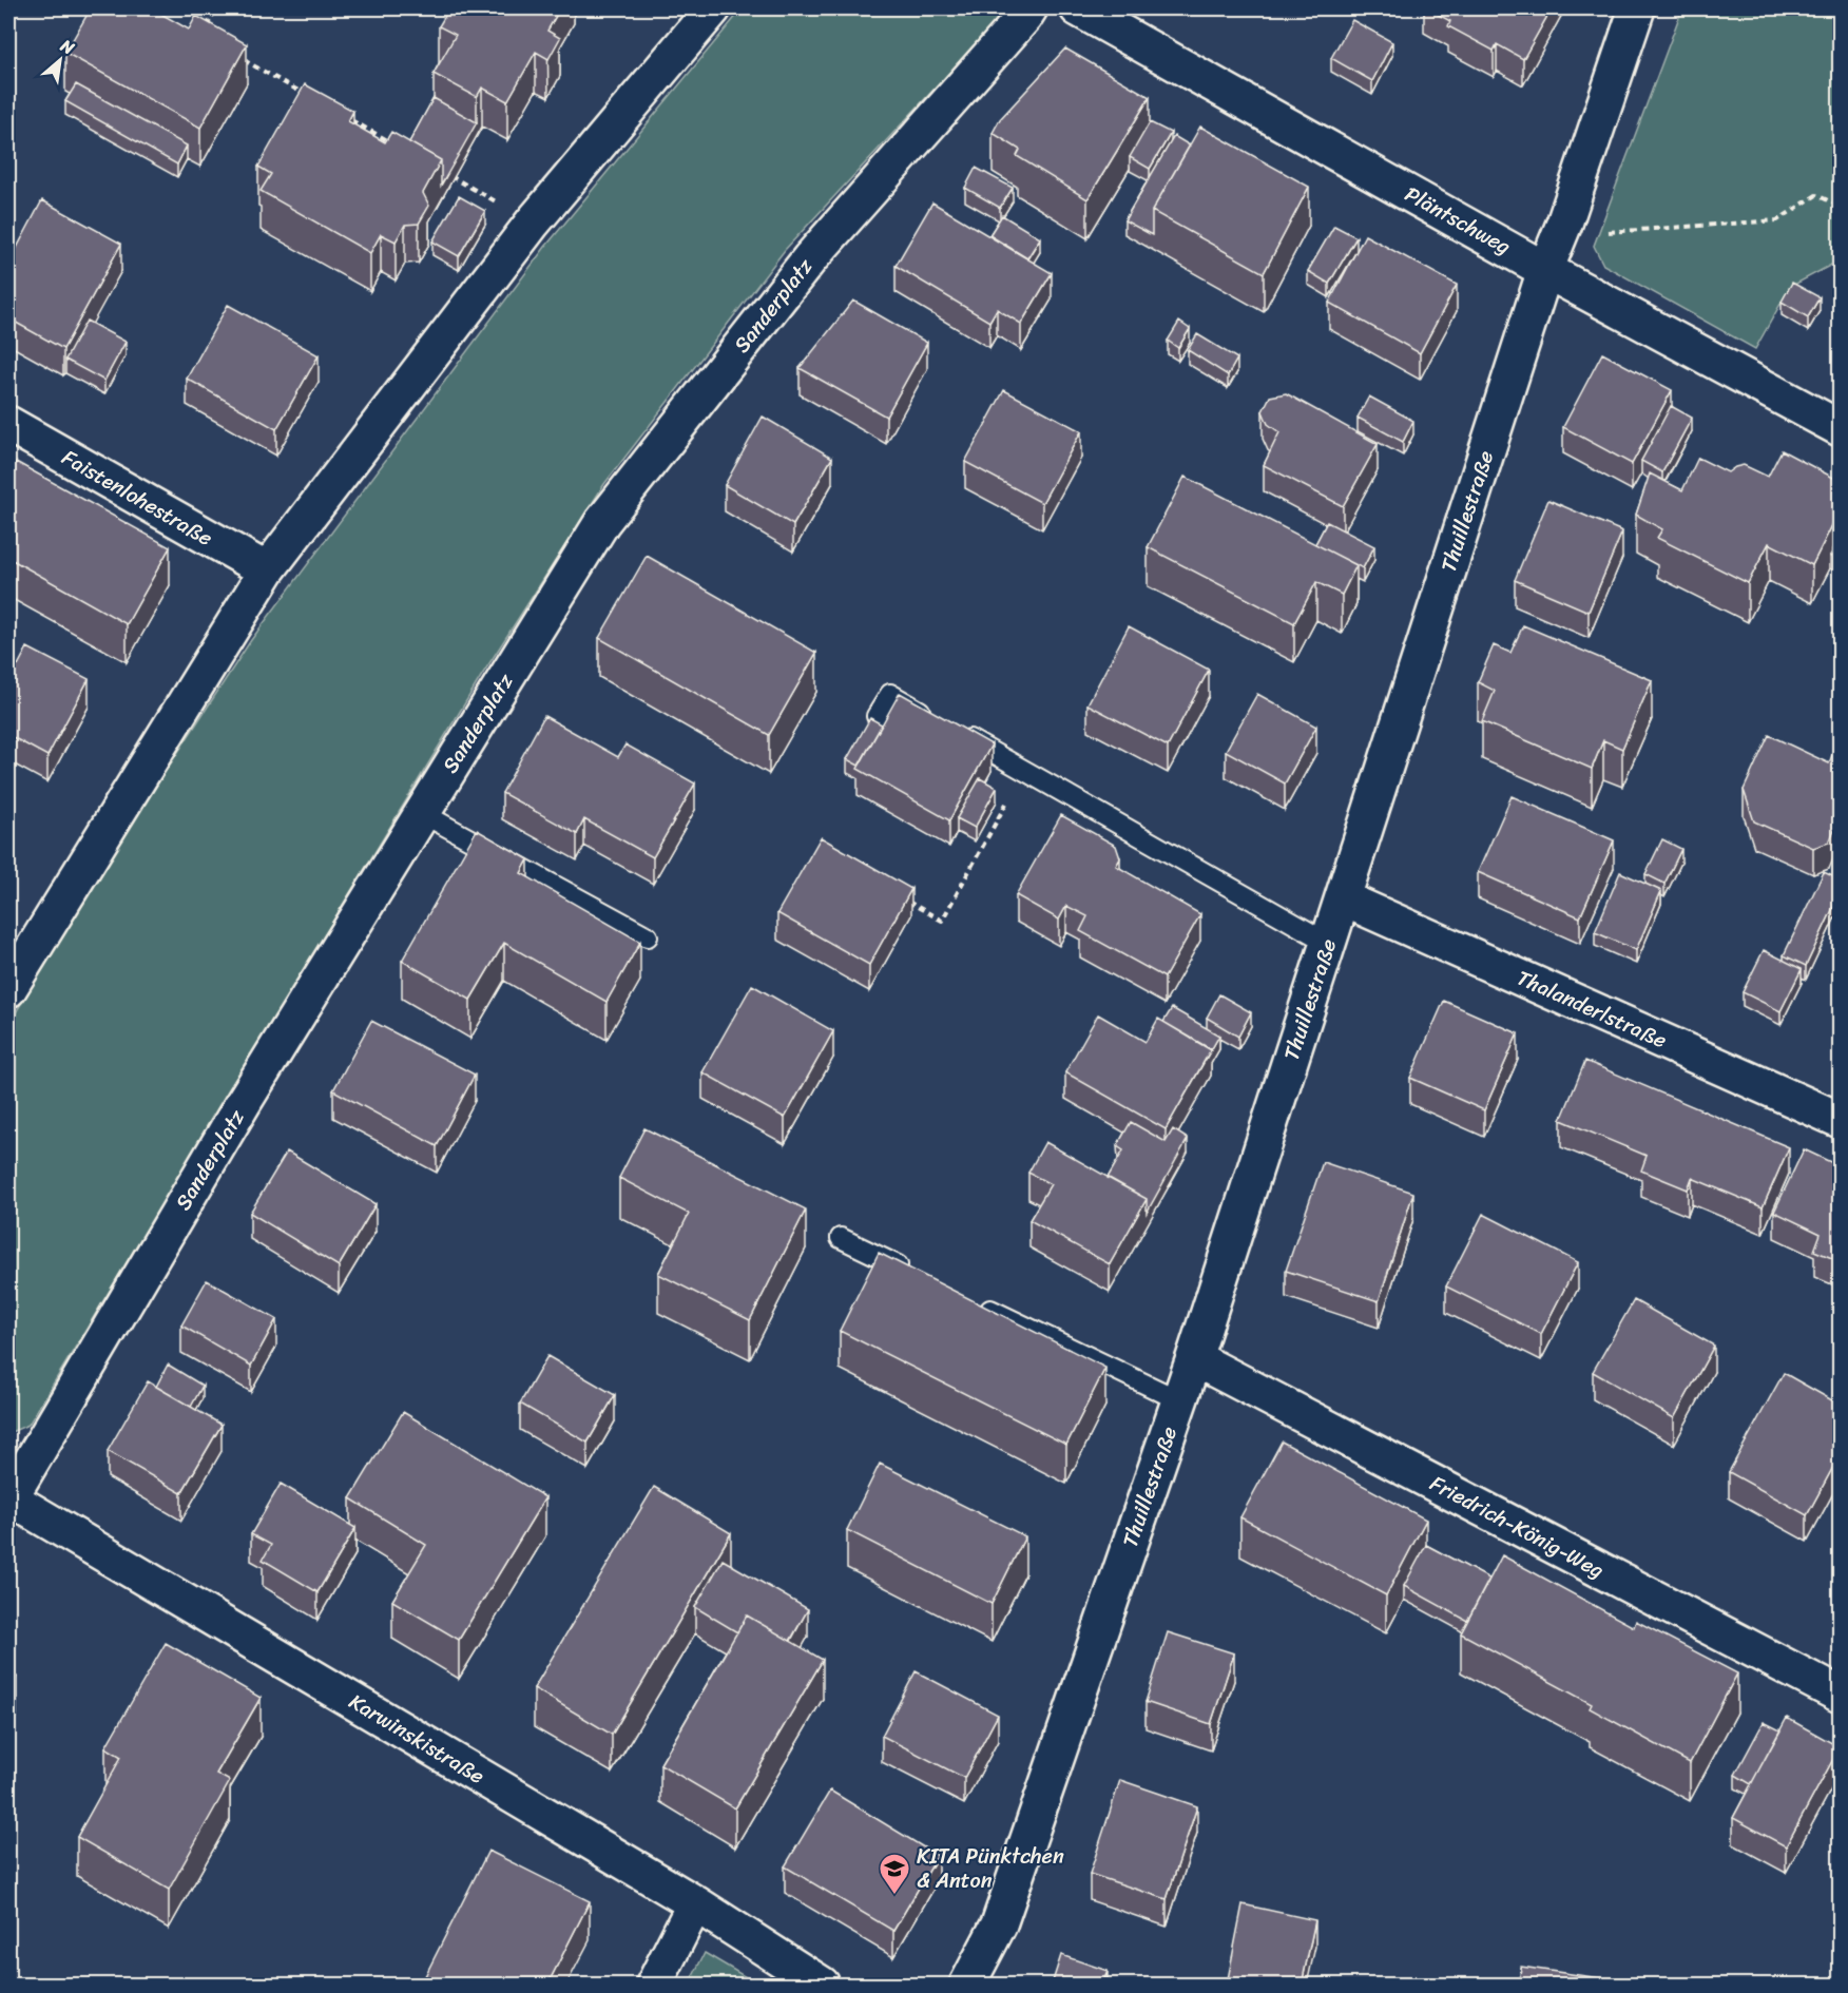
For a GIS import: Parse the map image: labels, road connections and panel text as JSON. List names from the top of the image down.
{
  "streets": {
    "street": [
      "Pläntschweg",
      "Sanderplatz",
      "Faistenlohestraße",
      "Thuillestraße",
      "Thalanderlstraße",
      "Friedrich-König-Weg",
      "Karwinskistraße"
    ]
  },
  "crossings": [
    ["Pläntschweg", "Thuillestraße"],
    ["Sanderplatz", "Karwinskistraße"],
    ["Thuillestraße", "Thalanderlstraße"],
    ["Thuillestraße", "Friedrich-König-Weg"]
  ],
  "places": {
    "school or university": ["KITA Pünktchen & Anton"]
  },
  "north": "top right"
}
